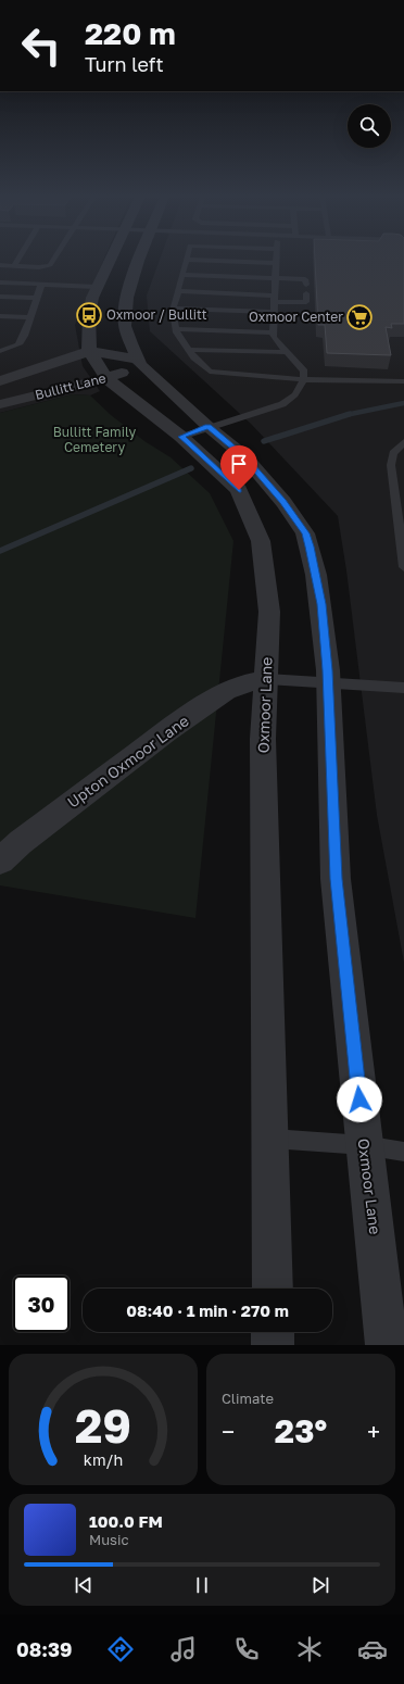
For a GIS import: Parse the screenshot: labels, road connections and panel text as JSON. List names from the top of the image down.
{
  "streets": {
    "street": ["Bullitt Lane", "Oxmoor Lane", "Upton Oxmoor Lane"]
  },
  "crossings": [
    ["Bullitt Lane", "Oxmoor Lane"],
    ["Oxmoor Lane", "Upton Oxmoor Lane"]
  ],
  "parks": ["Bullitt Family Cemetery"],
  "places": {
    "bus stop": ["Oxmoor / Bullitt"],
    "supermarket": ["Oxmoor Center"]
  },
  "page": {
    "turn": ["220 m", "Turn left"],
    "limit": "30",
    "trip": "08:40 · 1 min · 270 m",
    "tile": "Climate",
    "heat": ["−", "23°", "+"],
    "song": ["100.0 FM", "Music"],
    "tabs": "08:39",
    "gauge": ["29", "km/h"]
  }
}
